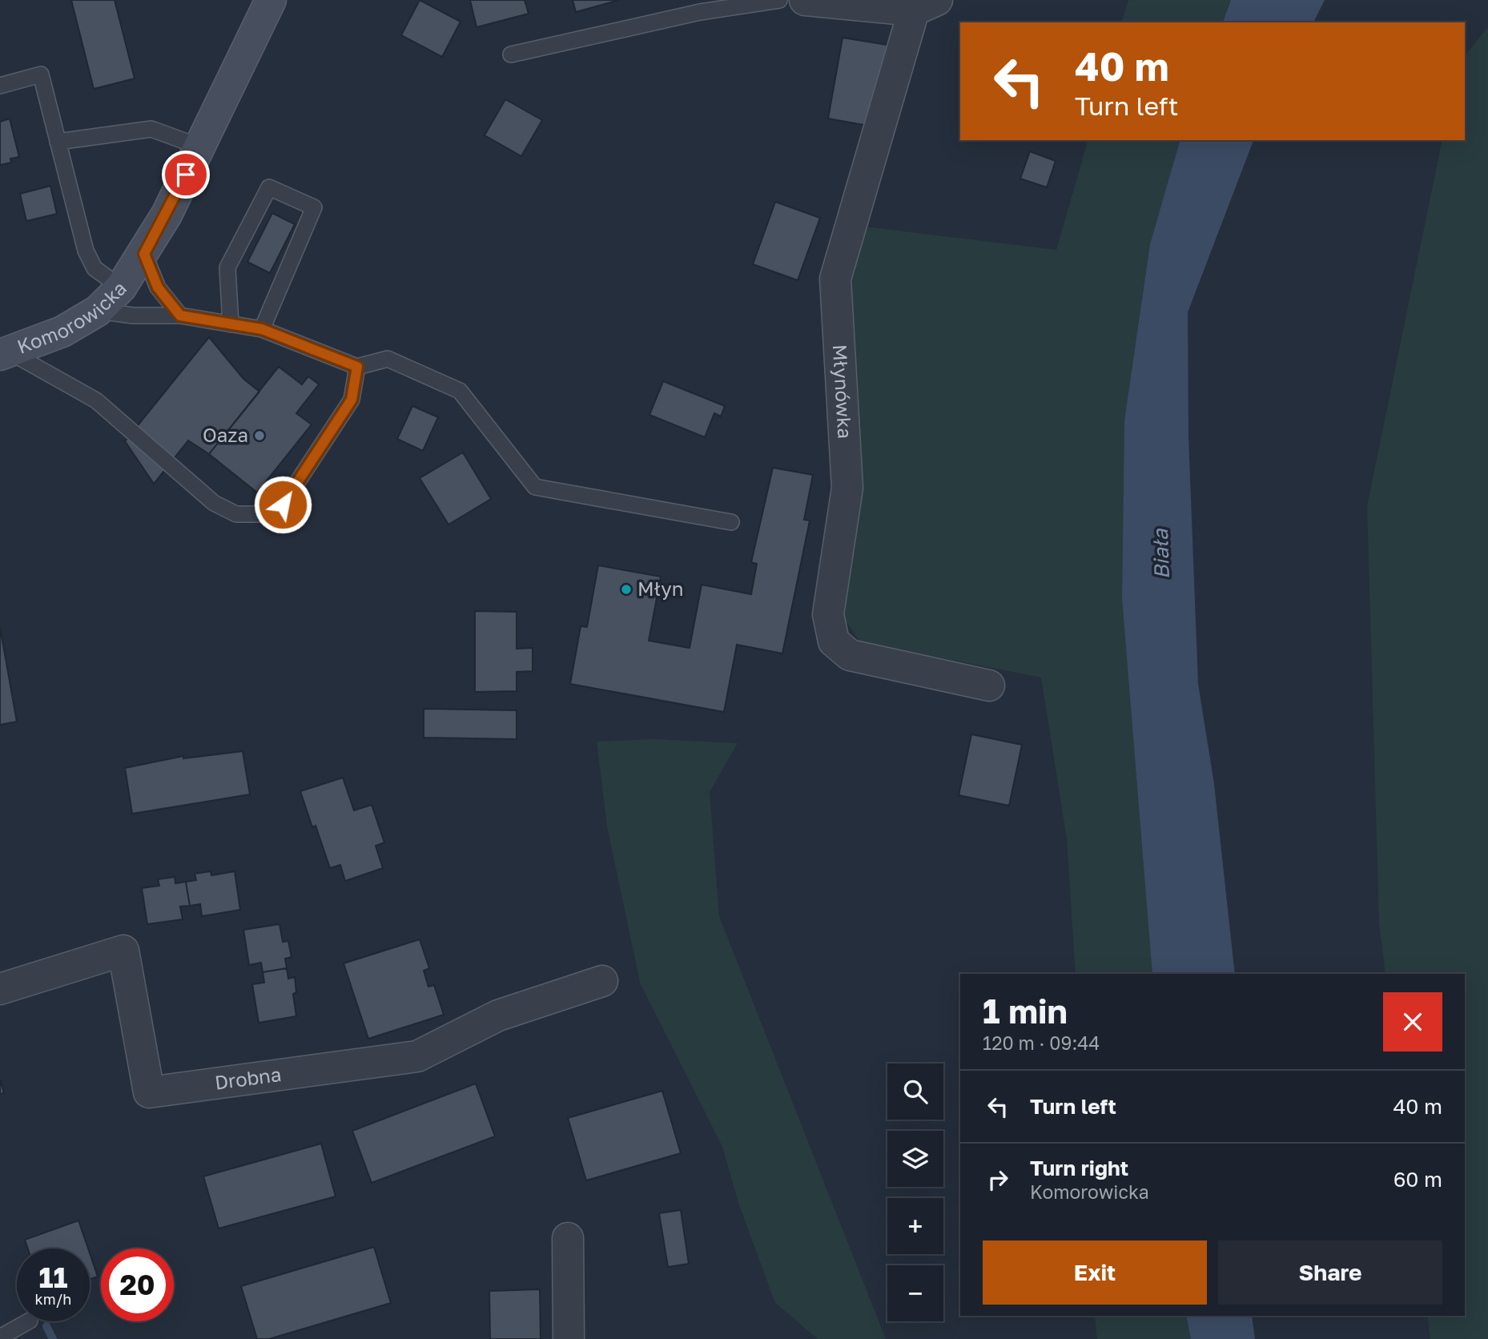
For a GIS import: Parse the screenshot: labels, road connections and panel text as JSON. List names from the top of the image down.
{
  "streets": {
    "street": ["Komorowicka", "Młynówka", "Drobna"]
  },
  "water": ["Biała"],
  "places": ["Oaza", "Młyn"],
  "page": {
    "turn": ["40 m", "Turn left"],
    "heading": ["1 min", "120 m · 09:44"],
    "map_buttons": ["+", "−"],
    "list": [
      {
        "name": "Turn left",
        "value": "40 m"
      },
      {
        "name": "Turn right",
        "note": "Komorowicka",
        "value": "60 m"
      }
    ],
    "buttons": ["Exit", "Share"],
    "speed": "11 km/h",
    "limit": "20"
  }
}
